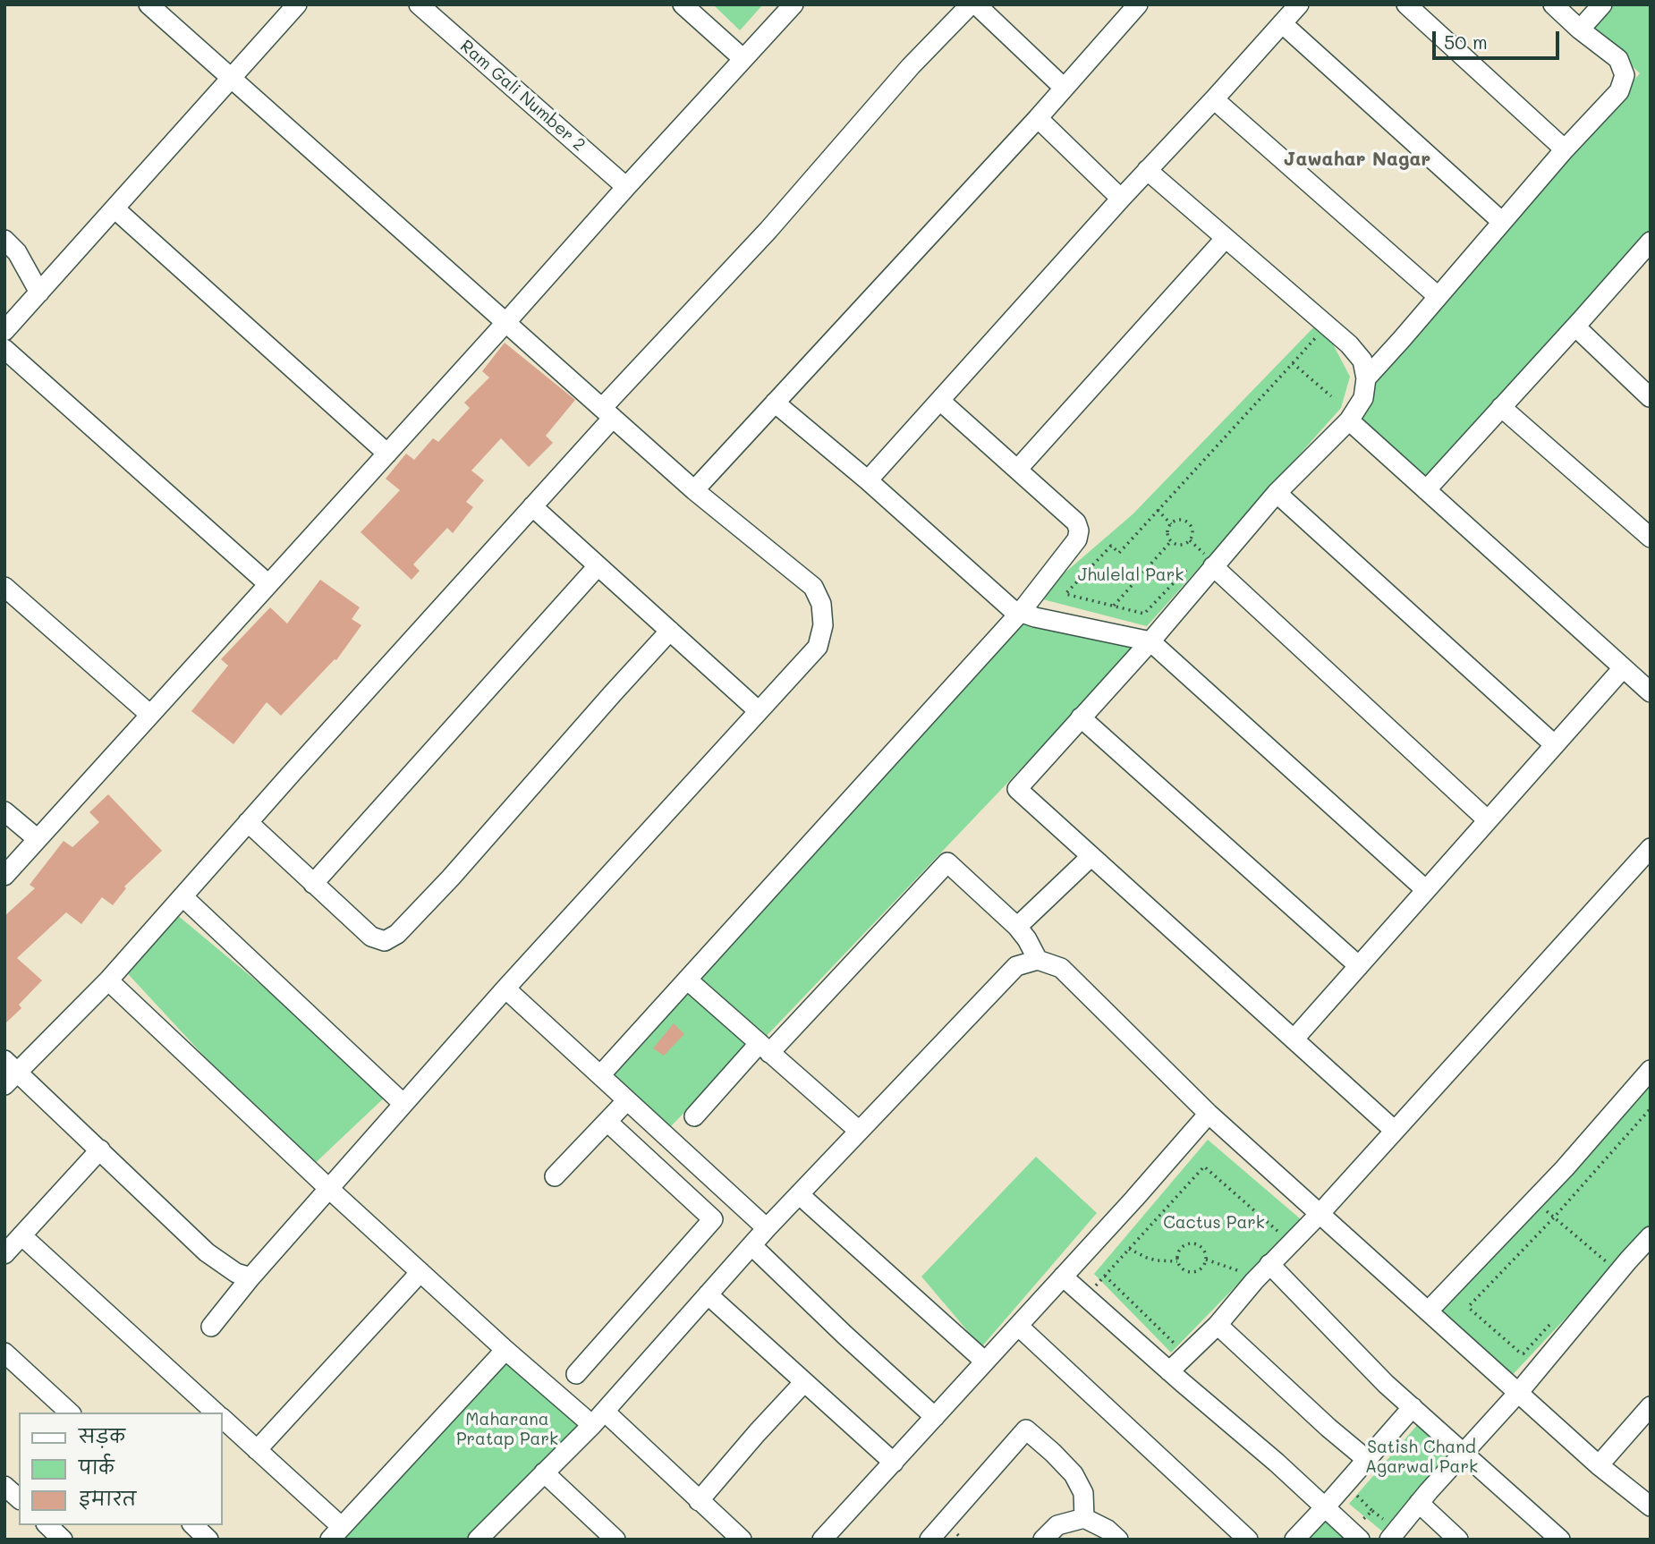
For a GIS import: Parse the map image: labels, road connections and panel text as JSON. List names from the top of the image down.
{
  "streets": {
    "street": ["Ram Gali Number 2"]
  },
  "districts": ["Jawahar Nagar"],
  "parks": [
    "Jhulelal Park",
    "Cactus Park",
    "Maharana Pratap Park",
    "Satish Chand Agarwal Park"
  ],
  "legend": ["सड़क", "पार्क", "इमारत"],
  "scale_bar": "50 m"
}
